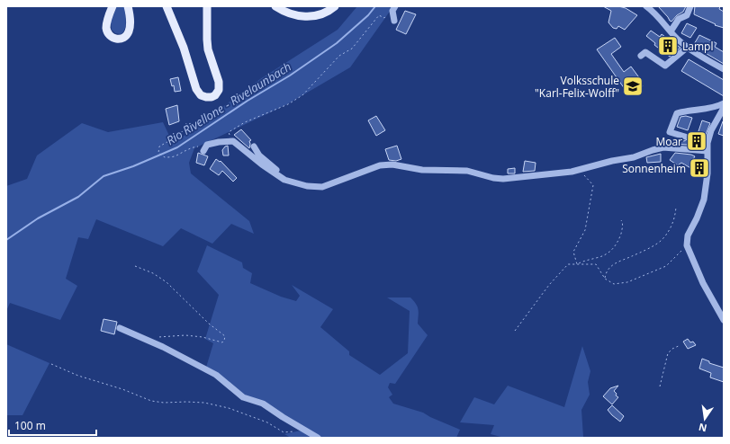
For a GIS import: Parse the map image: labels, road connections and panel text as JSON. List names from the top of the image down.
{
  "water": ["Rio Rivellone - Rivelaunbach"],
  "places": {
    "building": ["Lampl", "Moar", "Sonnenheim"],
    "school or university": ["Volksschule \"Karl-Felix-Wolff\""]
  },
  "scale_bar": "100 m",
  "north": "bottom"
}
